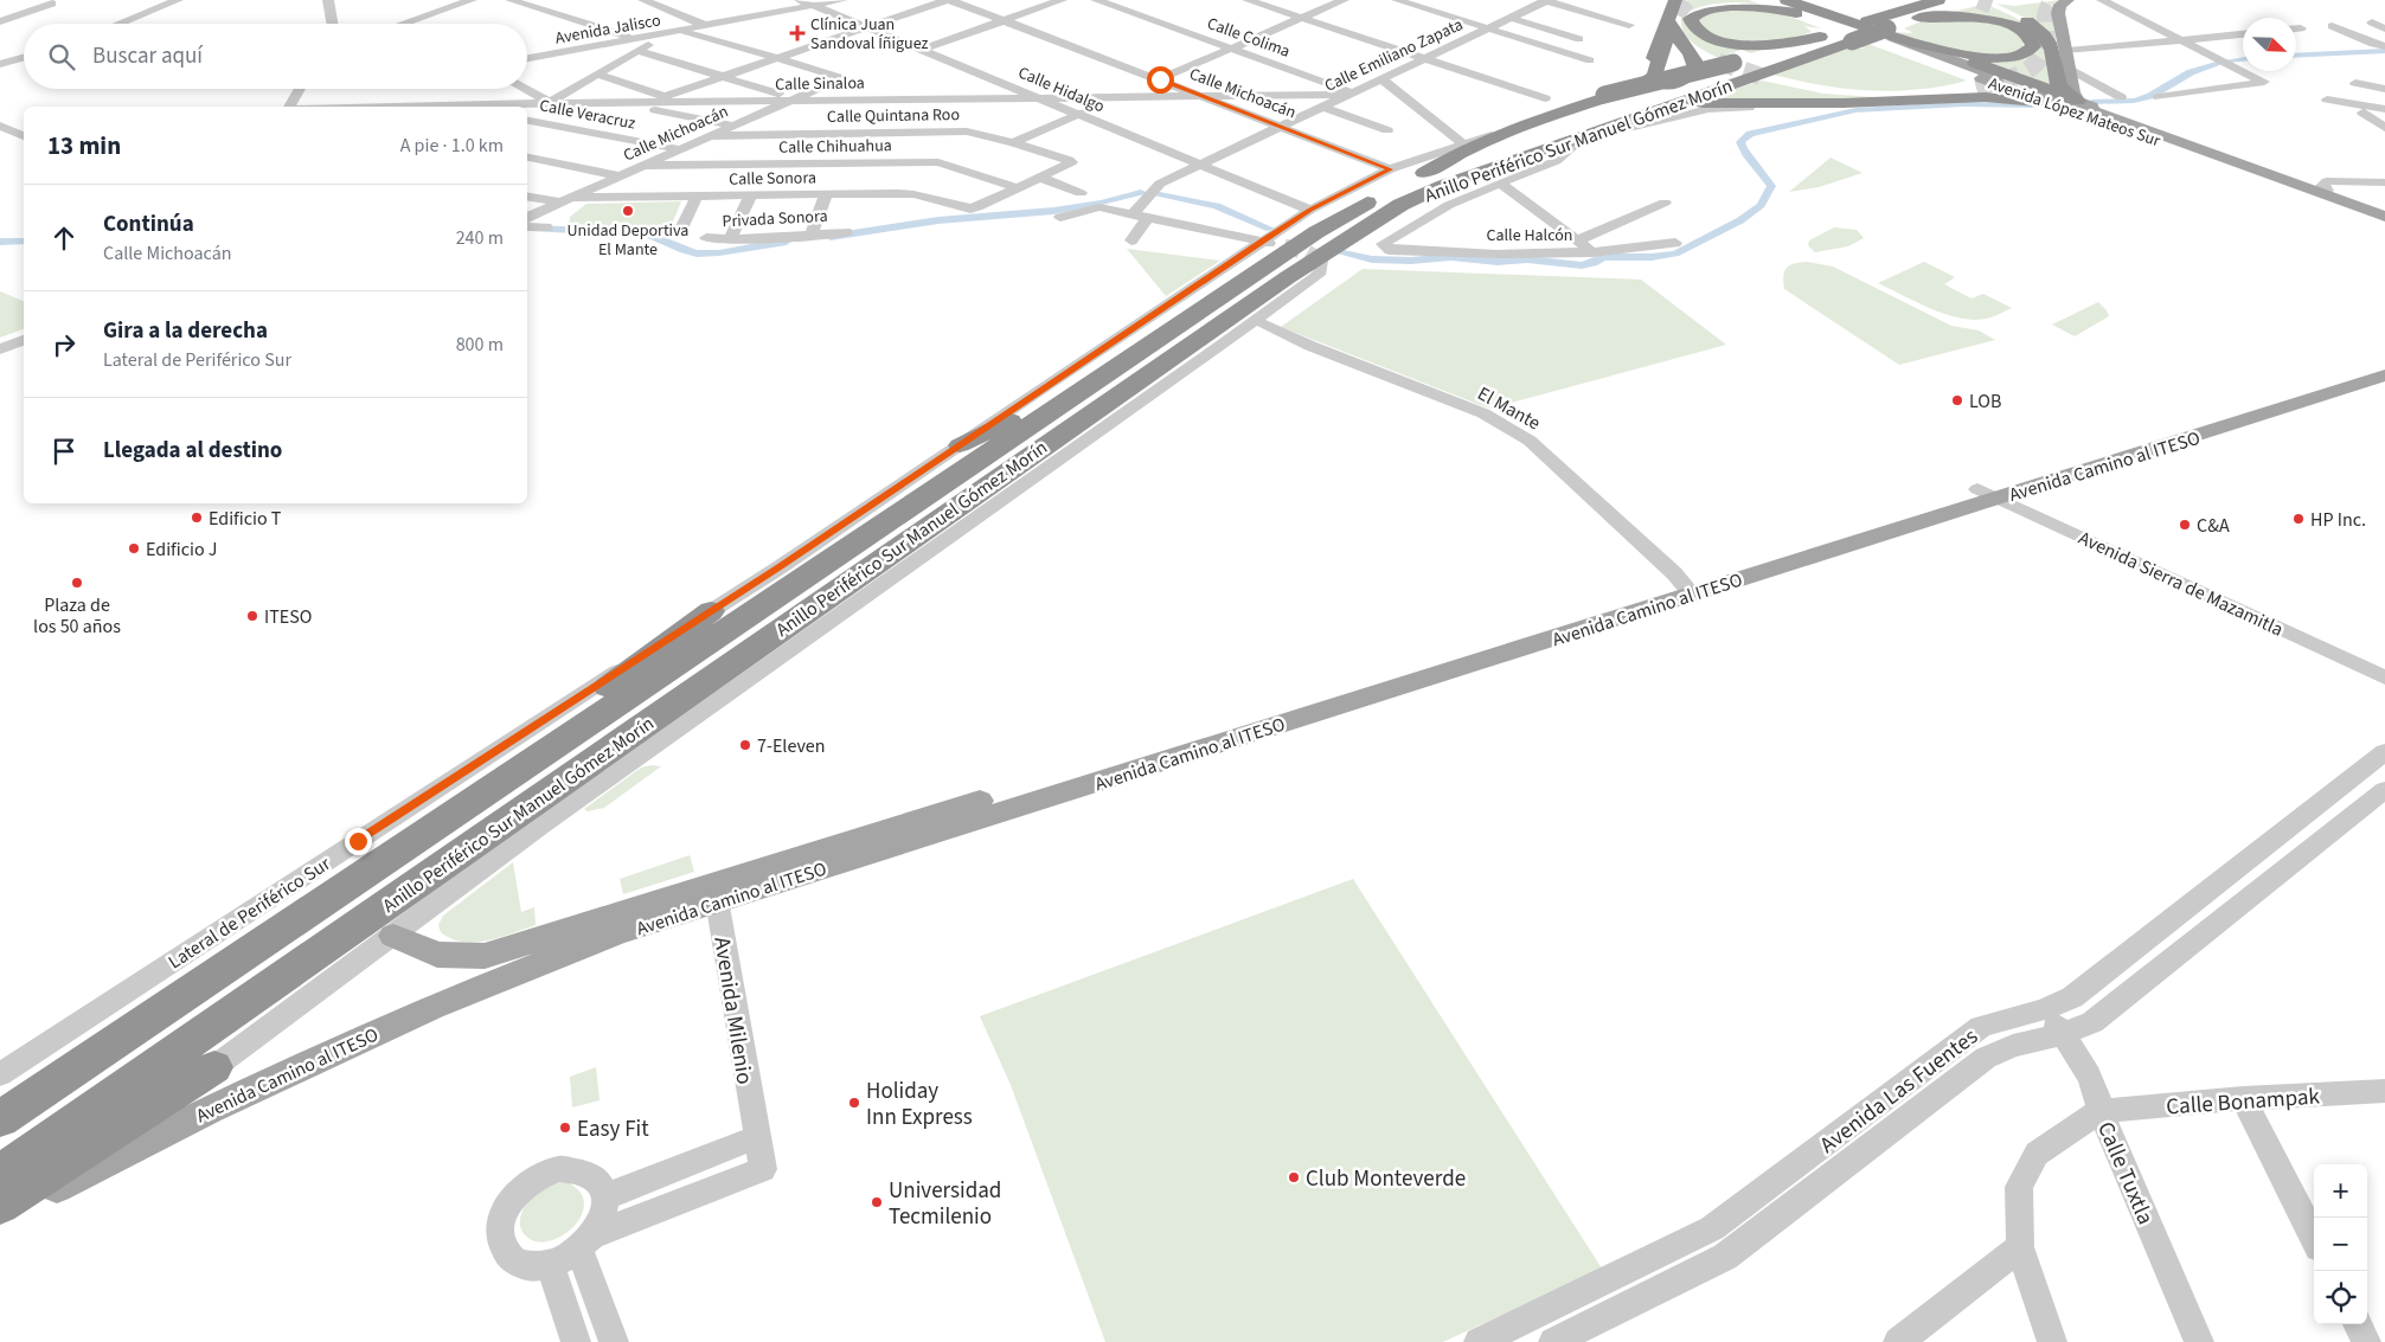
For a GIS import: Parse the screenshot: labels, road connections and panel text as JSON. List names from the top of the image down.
{
  "streets": {
    "highway": ["Avenida López Mateos Sur", "Anillo Periférico Sur Manuel Gómez Morín"],
    "main road": ["Avenida Camino al ITESO"],
    "street": [
      "Avenida Jalisco",
      "Calle Colima",
      "Calle Emiliano Zapata",
      "Calle Sinaloa",
      "Calle Hidalgo",
      "Calle Michoacán",
      "Calle Veracruz",
      "Calle Quintana Roo",
      "Calle Chihuahua",
      "Calle Sonora",
      "Privada Sonora",
      "Calle Halcón",
      "El Mante",
      "Avenida Sierra de Mazamitla",
      "Lateral de Periférico Sur",
      "Avenida Milenio",
      "Avenida Las Fuentes",
      "Calle Bonampak",
      "Calle Tuxtla"
    ]
  },
  "crossings": [
    ["Avenida Jalisco", "Calle Hidalgo"],
    ["Calle Colima", "Calle Emiliano Zapata"],
    ["Calle Colima", "Calle Sinaloa"],
    ["Calle Emiliano Zapata", "Calle Sinaloa"],
    ["Calle Emiliano Zapata", "Calle Hidalgo"],
    ["Calle Emiliano Zapata", "Calle Michoacán"],
    ["Calle Sinaloa", "Calle Hidalgo"],
    ["Calle Sinaloa", "Calle Michoacán"],
    ["Calle Michoacán", "Calle Veracruz"],
    ["Calle Michoacán", "Calle Quintana Roo"],
    ["Calle Michoacán", "Calle Chihuahua"],
    ["Calle Michoacán", "Calle Sonora"],
    ["Avenida López Mateos Sur", "Anillo Periférico Sur Manuel Gómez Morín"],
    ["Calle Quintana Roo", "Calle Chihuahua"],
    ["Calle Chihuahua", "Calle Sonora"],
    ["El Mante", "Avenida Camino al ITESO"],
    ["Avenida Camino al ITESO", "Avenida Sierra de Mazamitla"],
    ["Avenida Camino al ITESO", "Avenida Milenio"],
    ["Avenida Las Fuentes", "Calle Tuxtla"],
    ["Calle Bonampak", "Calle Tuxtla"]
  ],
  "places": {
    "health": ["Clínica Juan Sandoval Íñiguez"],
    "other": [
      "Unidad Deportiva El Mante",
      "LOB",
      "Edificio T",
      "HP Inc.",
      "C&A",
      "Edificio J",
      "Plaza de los 50 años",
      "ITESO",
      "7-Eleven",
      "Holiday Inn Express",
      "Easy Fit",
      "Club Monteverde",
      "Universidad Tecmilenio"
    ]
  },
  "north": "bottom right",
  "page": {
    "search": "Buscar aquí",
    "heading": ["13 min", "A pie · 1.0 km"],
    "list": [
      ["Continúa", "Calle Michoacán", "240 m"],
      ["Gira a la derecha", "Lateral de Periférico Sur", "800 m"],
      "Llegada al destino"
    ],
    "map_buttons": ["+", "−"]
  }
}
